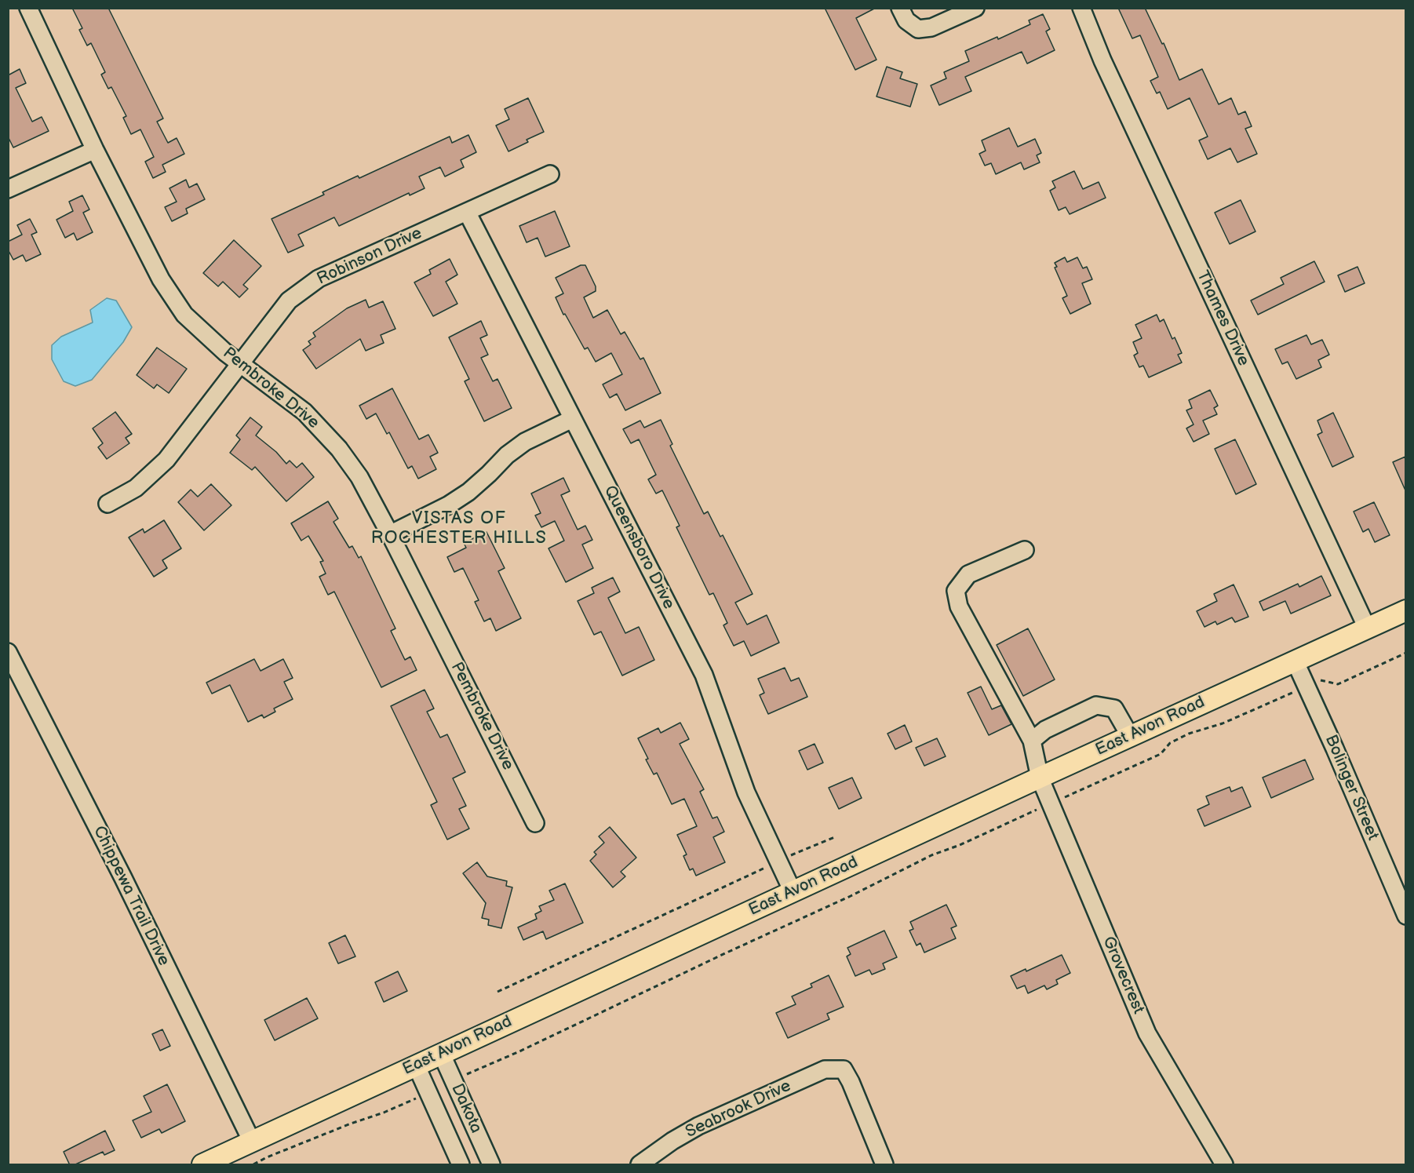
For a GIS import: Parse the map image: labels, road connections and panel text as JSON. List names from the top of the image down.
{
  "streets": {
    "main road": ["East Avon Road"],
    "street": [
      "Robinson Drive",
      "Thames Drive",
      "Pembroke Drive",
      "Queensboro Drive",
      "Bolinger Street",
      "Chippewa Trail Drive",
      "Grovecrest",
      "Dakota",
      "Seabrook Drive"
    ]
  },
  "crossings": [
    ["Robinson Drive", "Pembroke Drive"],
    ["Robinson Drive", "Queensboro Drive"],
    ["Thames Drive", "East Avon Road"],
    ["Queensboro Drive", "East Avon Road"],
    ["East Avon Road", "Bolinger Street"],
    ["East Avon Road", "Chippewa Trail Drive"],
    ["East Avon Road", "Grovecrest"],
    ["East Avon Road", "Dakota"]
  ],
  "districts": ["VISTAS OF ROCHESTER HILLS"]
}
